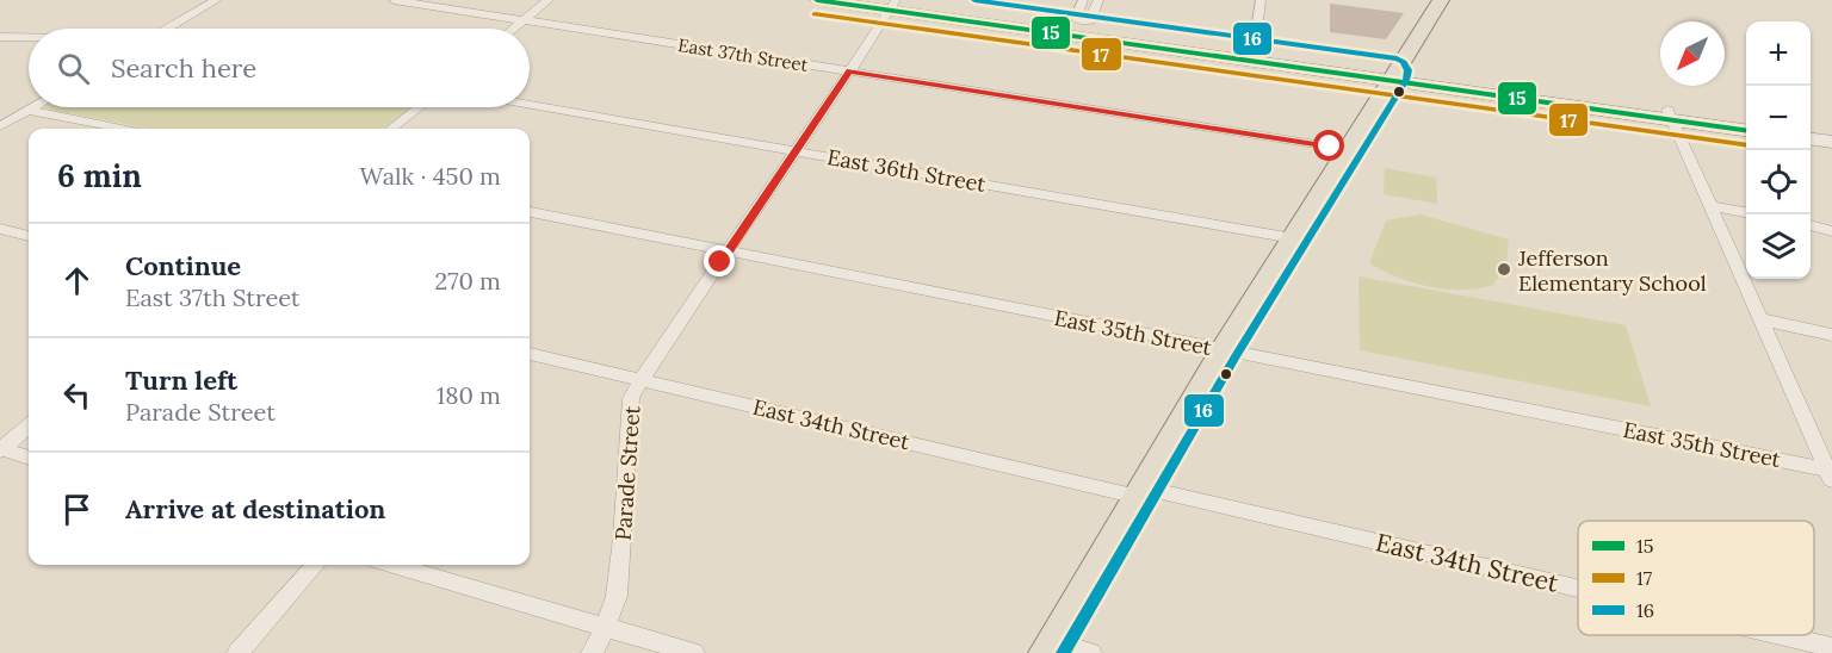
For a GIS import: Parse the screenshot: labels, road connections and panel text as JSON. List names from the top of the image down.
{
  "streets": {
    "street": [
      "East 37th Street",
      "East 36th Street",
      "East 35th Street",
      "East 34th Street",
      "Parade Street"
    ]
  },
  "crossings": [
    ["East 37th Street", "Parade Street"],
    ["East 36th Street", "Parade Street"],
    ["East 35th Street", "Parade Street"],
    ["East 34th Street", "Parade Street"]
  ],
  "places": ["Jefferson Elementary School"],
  "lines": ["transit line 15", "transit line 16", "transit line 17"],
  "legend": ["15", "17", "16"],
  "north": "bottom left",
  "page": {
    "map_buttons": ["+", "−"],
    "search": "Search here",
    "heading": ["6 min", "Walk · 450 m"],
    "list": [
      ["Continue", "East 37th Street", "270 m"],
      ["Turn left", "Parade Street", "180 m"],
      "Arrive at destination"
    ]
  }
}
